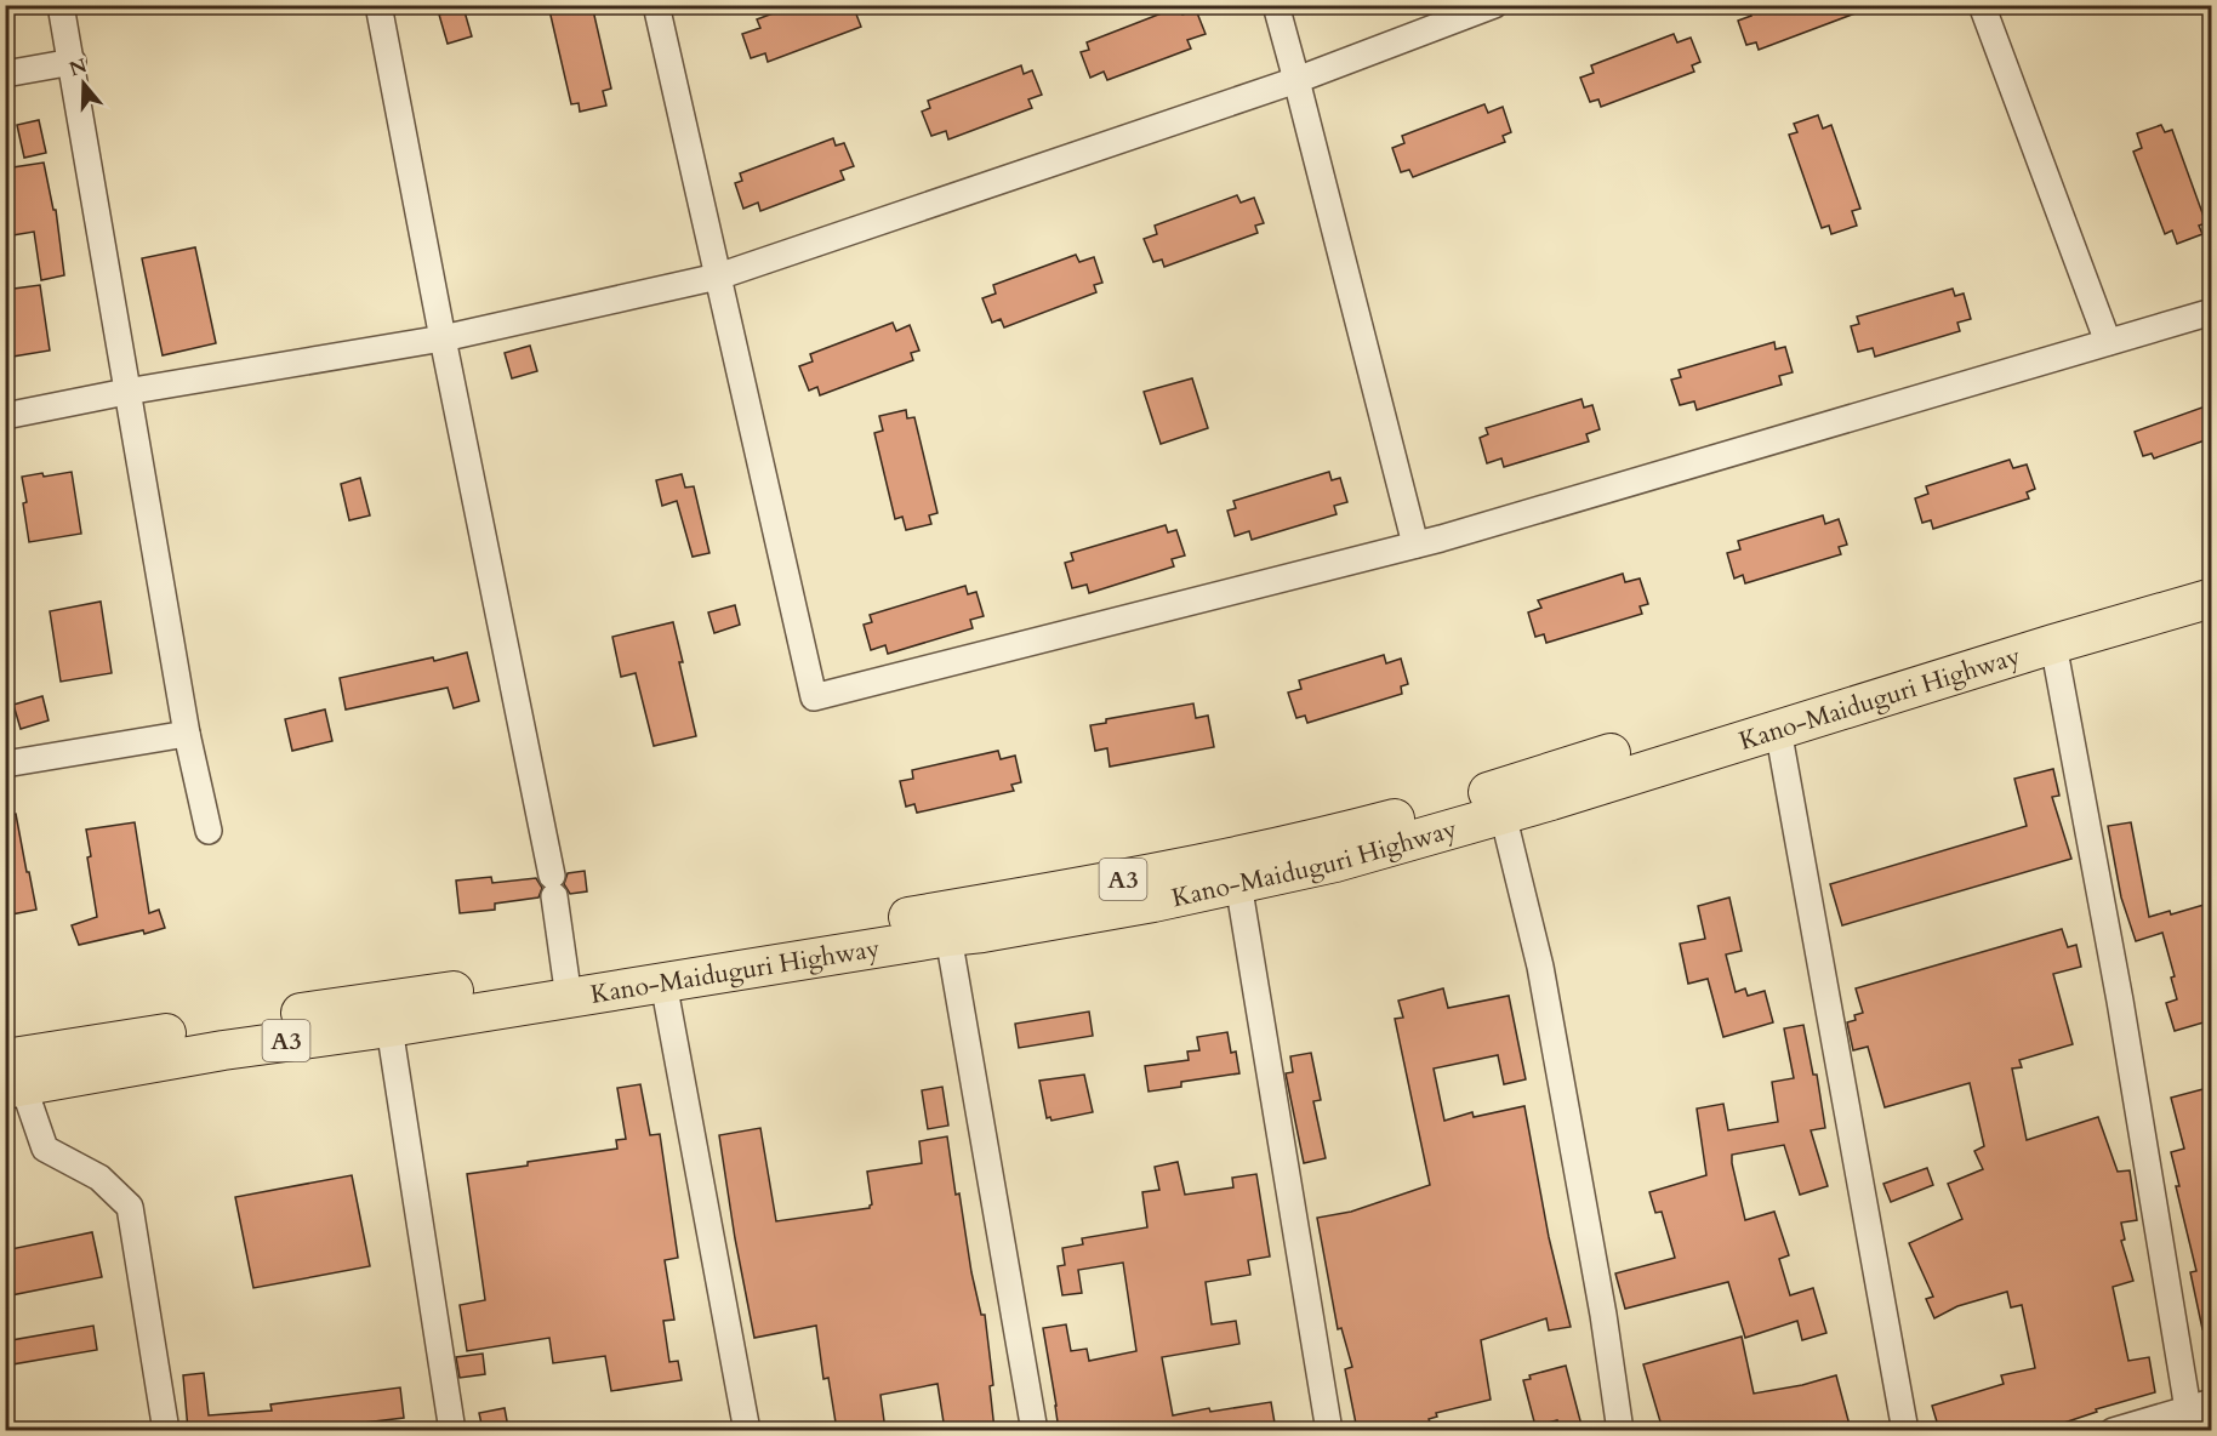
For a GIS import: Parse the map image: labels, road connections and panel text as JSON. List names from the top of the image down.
{
  "streets": {
    "highway": ["Kano-Maiduguri Highway", "A3"]
  },
  "north": "top"
}
